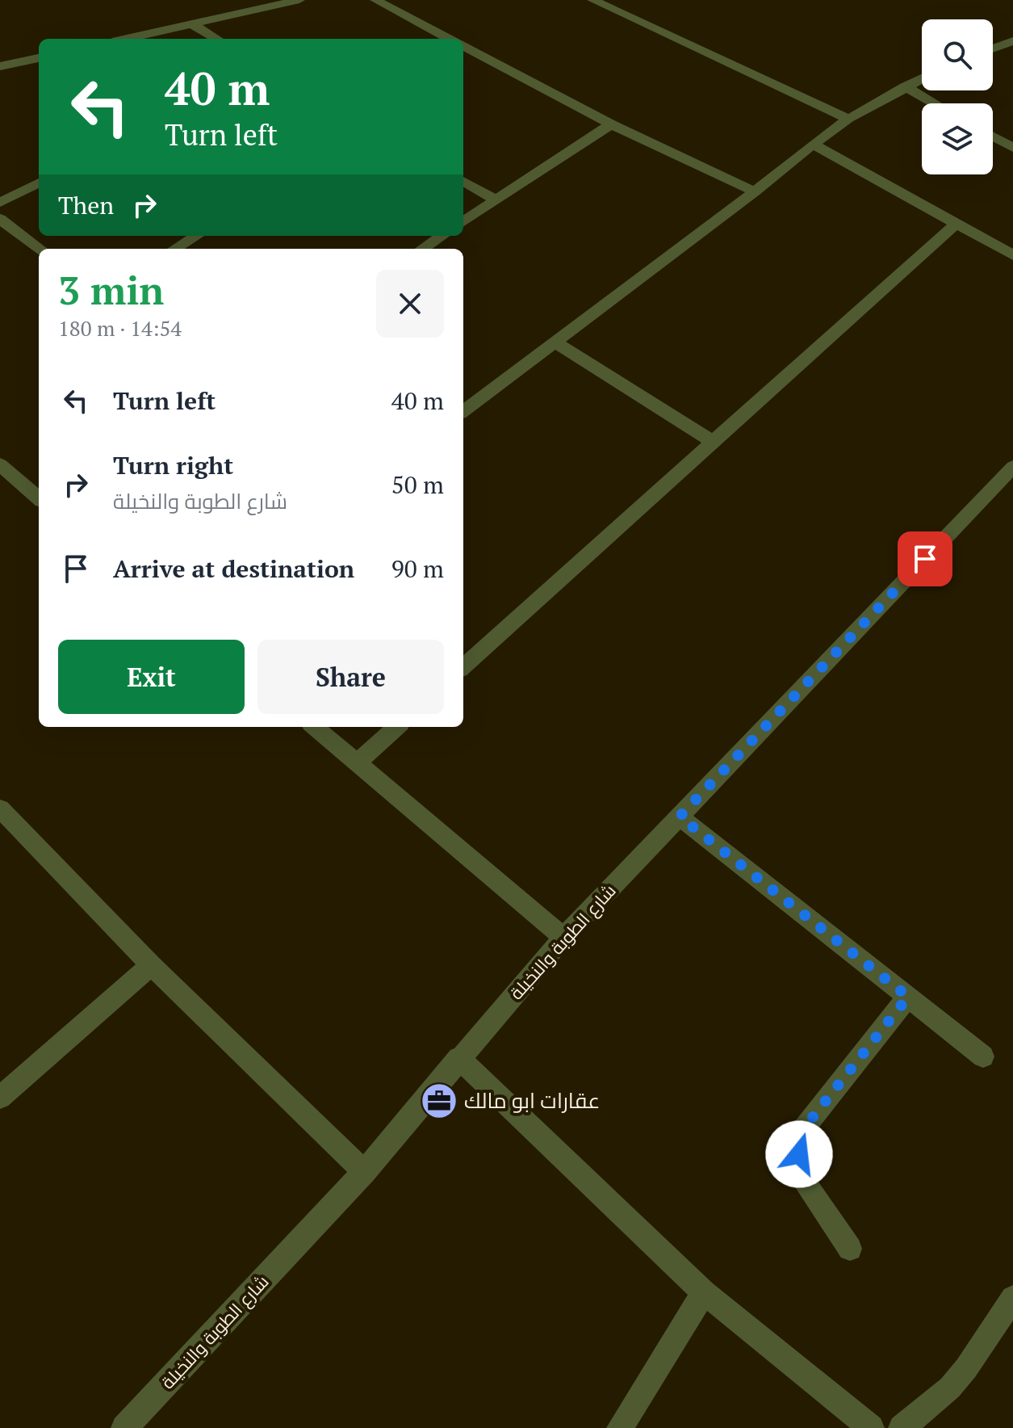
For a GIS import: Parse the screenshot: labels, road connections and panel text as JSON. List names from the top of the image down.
{
  "streets": {
    "street": ["شارع الطوبة والنخيلة"]
  },
  "places": {
    "office": ["عقارات ابو مالك"]
  },
  "page": {
    "turn": ["40 m", "Turn left"],
    "then": "Then",
    "heading": ["3 min", "180 m · 14:54"],
    "list": [
      {
        "name": "Turn left",
        "value": "40 m"
      },
      {
        "name": "Turn right",
        "note": "شارع الطوبة والنخيلة",
        "value": "50 m"
      },
      {
        "name": "Arrive at destination",
        "value": "90 m"
      }
    ],
    "buttons": ["Exit", "Share"]
  }
}
